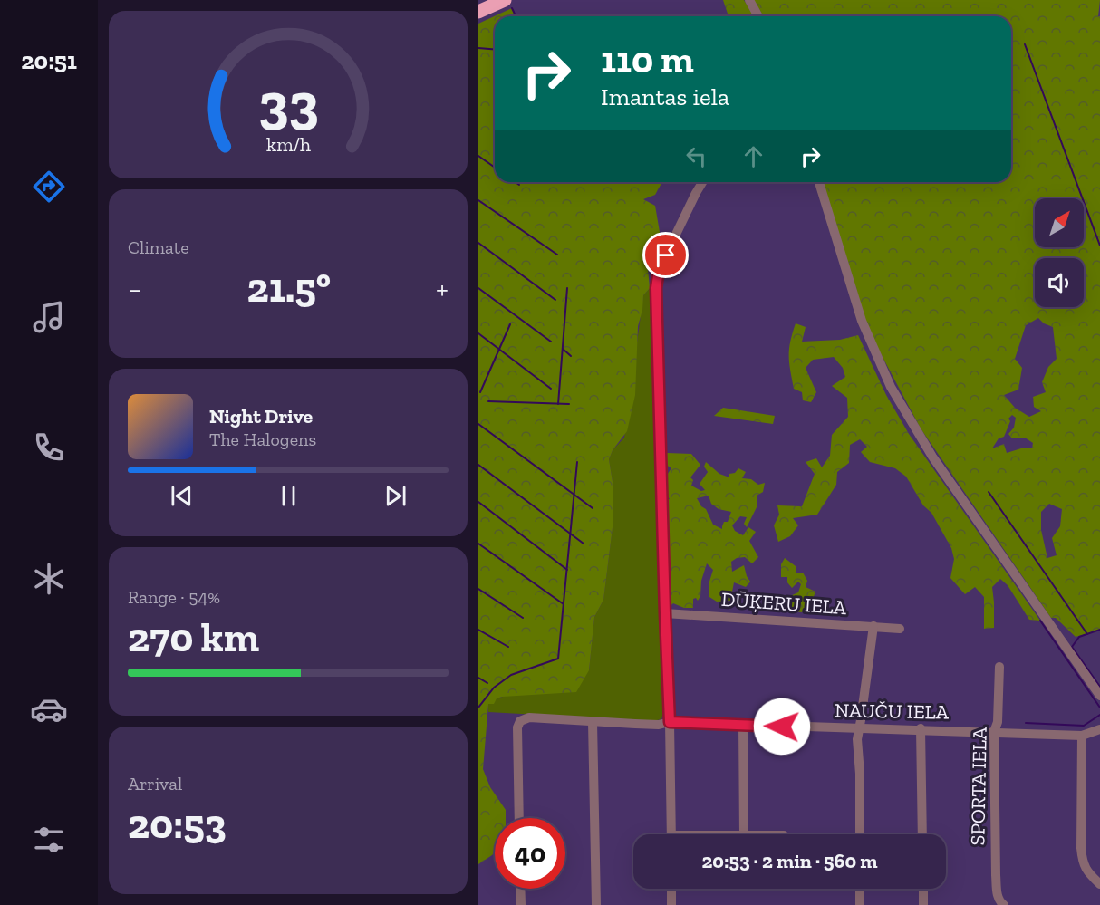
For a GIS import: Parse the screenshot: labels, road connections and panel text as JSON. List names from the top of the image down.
{
  "streets": {
    "street": ["DŪĶERU IELA", "NAUČU IELA", "SPORTA IELA"]
  },
  "crossings": [
    ["NAUČU IELA", "SPORTA IELA"]
  ],
  "north": "top right",
  "page": {
    "tabs": "20:51",
    "turn": ["110 m", "Imantas iela"],
    "tile": [
      "Climate",
      ["Range · 54%", "270 km"],
      ["Arrival", "20:53"]
    ],
    "heat": ["−", "21.5°", "+"],
    "song": ["Night Drive", "The Halogens"],
    "limit": "40",
    "trip": "20:53 · 2 min · 560 m",
    "gauge": ["33", "km/h"]
  }
}
